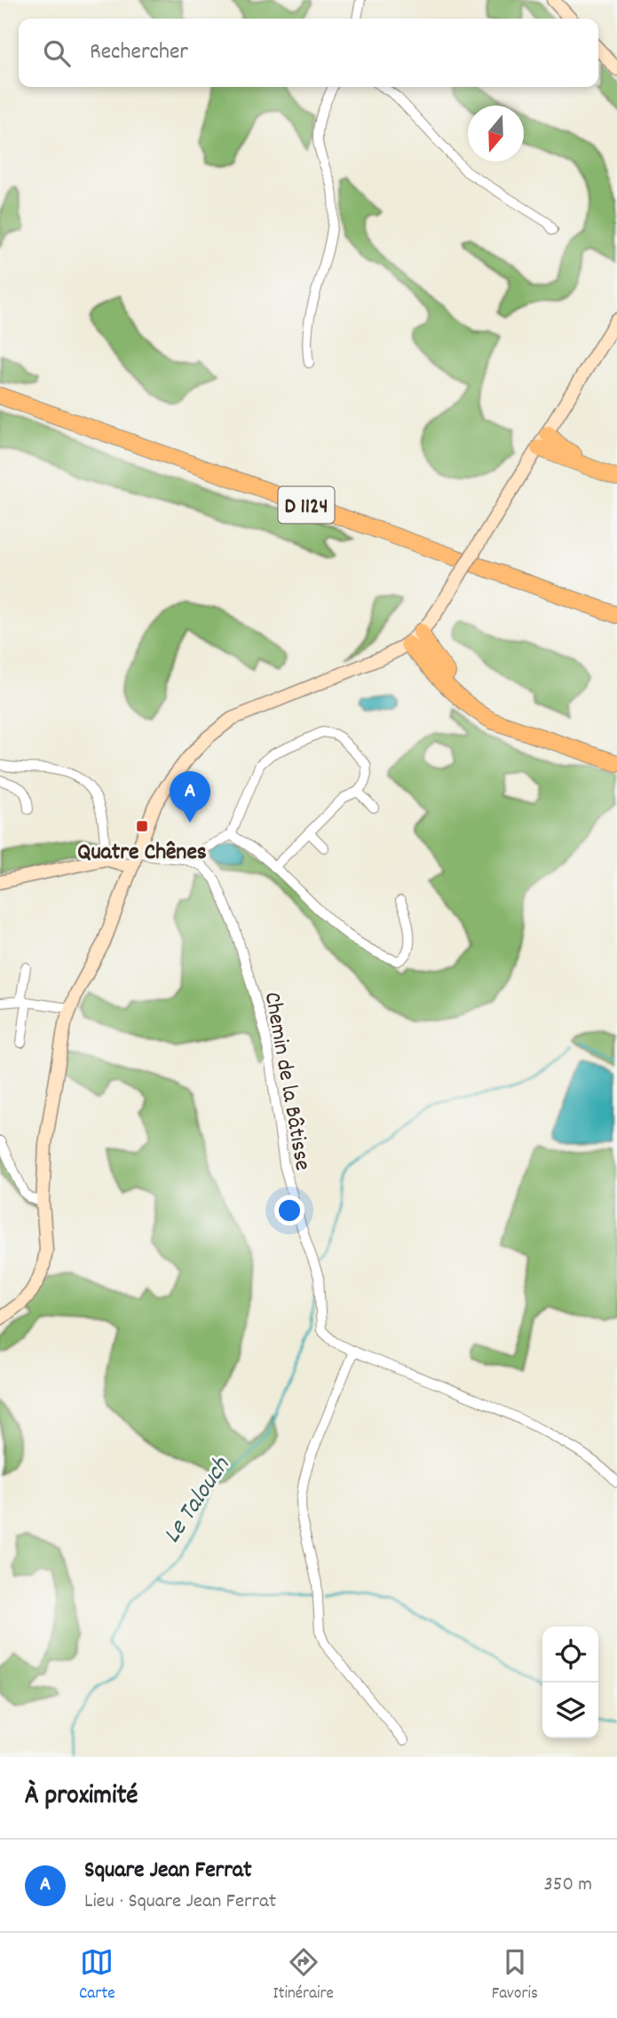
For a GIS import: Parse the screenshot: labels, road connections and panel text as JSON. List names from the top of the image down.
{
  "streets": {
    "highway": ["D 1124"],
    "street": ["Chemin de la Bâtisse"]
  },
  "water": ["Le Talouch"],
  "places": {
    "transit": ["Quatre Chênes"]
  },
  "north": "bottom",
  "page": {
    "search": "Rechercher",
    "pins": "A",
    "heading": "À proximité",
    "list": [
      {
        "mark": "A",
        "name": "Square Jean Ferrat",
        "note": "Lieu · Square Jean Ferrat",
        "value": "350 m"
      }
    ],
    "nav": ["Carte", "Itinéraire", "Favoris"]
  }
}
